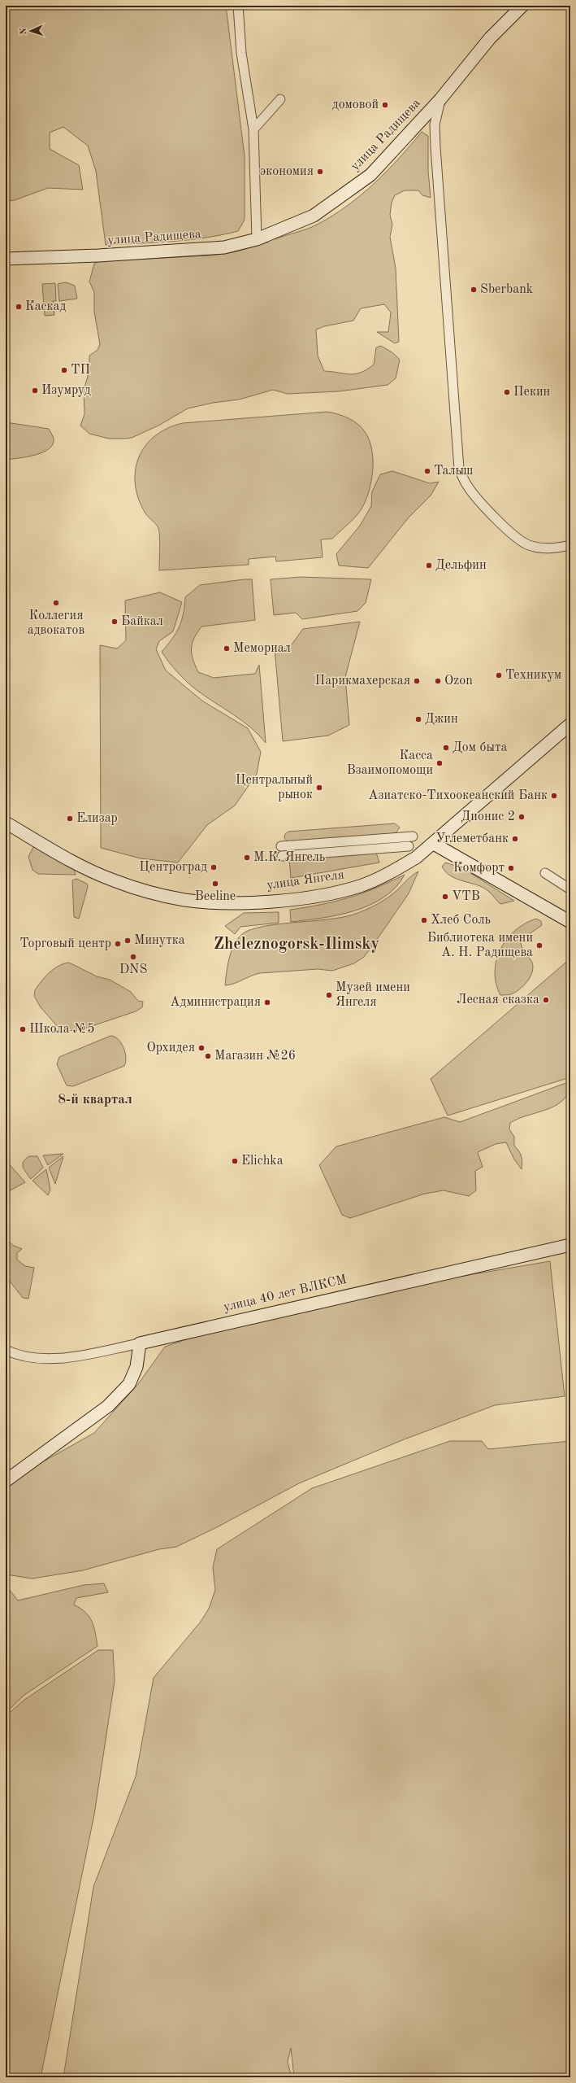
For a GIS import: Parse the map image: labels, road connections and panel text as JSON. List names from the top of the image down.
{
  "streets": {
    "street": ["улица Радищева", "улица Янгеля", "улица 40 лет ВЛКСМ"]
  },
  "districts": ["Zheleznogorsk-Ilimsky", "8-й квартал"],
  "places": [
    "домовой",
    "экономия",
    "Sberbank",
    "Каскад",
    "ТП",
    "Изумруд",
    "Пекин",
    "Талыш",
    "Дельфин",
    "Коллегия адвокатов",
    "Байкал",
    "Мемориал",
    "Техникум",
    "Парикмахерская",
    "Ozon",
    "Джин",
    "Дом быта",
    "Касса Взаимопомощи",
    "Центральный рынок",
    "Азиатско-Тихоокеанский Банк",
    "Дионис 2",
    "Елизар",
    "Углеметбанк",
    "М.К. Янгель",
    "Центроград",
    "Комфорт",
    "Beeline",
    "VTB",
    "Хлеб Соль",
    "Минутка",
    "Торговый центр",
    "Библиотека имени А. Н. Радищева",
    "DNS",
    "Музей имени Янгеля",
    "Лесная сказка",
    "Администрация",
    "Школа №5",
    "Орхидея",
    "Магазин №26",
    "Elichka"
  ],
  "north": "left"
}
